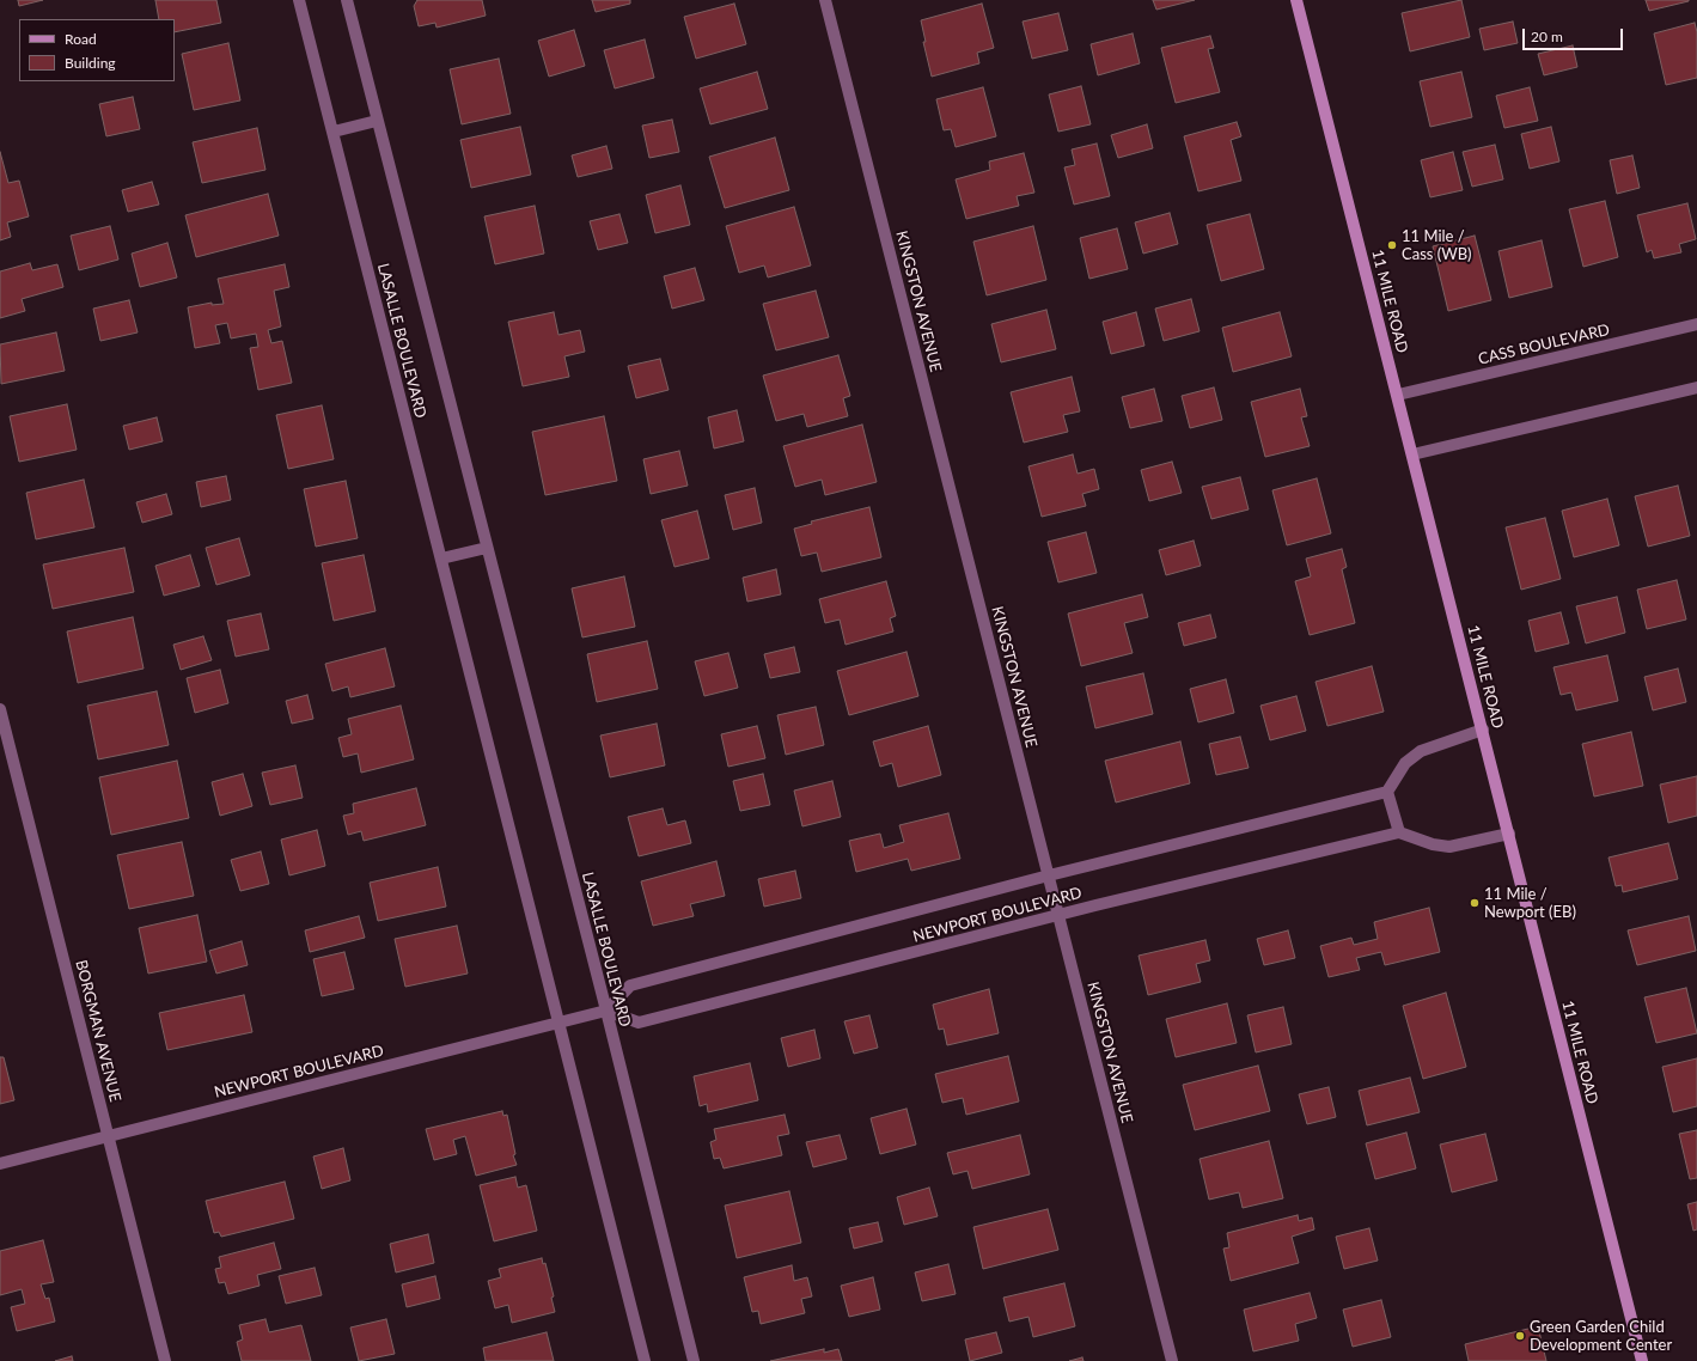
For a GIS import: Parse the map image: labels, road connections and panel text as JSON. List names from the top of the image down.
{
  "streets": {
    "main road": ["11 MILE ROAD"],
    "street": [
      "KINGSTON AVENUE",
      "LASALLE BOULEVARD",
      "CASS BOULEVARD",
      "NEWPORT BOULEVARD",
      "BORGMAN AVENUE"
    ]
  },
  "crossings": [
    ["KINGSTON AVENUE", "NEWPORT BOULEVARD"],
    ["11 MILE ROAD", "CASS BOULEVARD"],
    ["LASALLE BOULEVARD", "NEWPORT BOULEVARD"],
    ["NEWPORT BOULEVARD", "BORGMAN AVENUE"]
  ],
  "places": ["11 Mile / Cass (WB)", "11 Mile / Newport (EB)", "Green Garden Child Development Center"],
  "legend": ["Road", "Building"],
  "scale_bar": "20 m"
}
